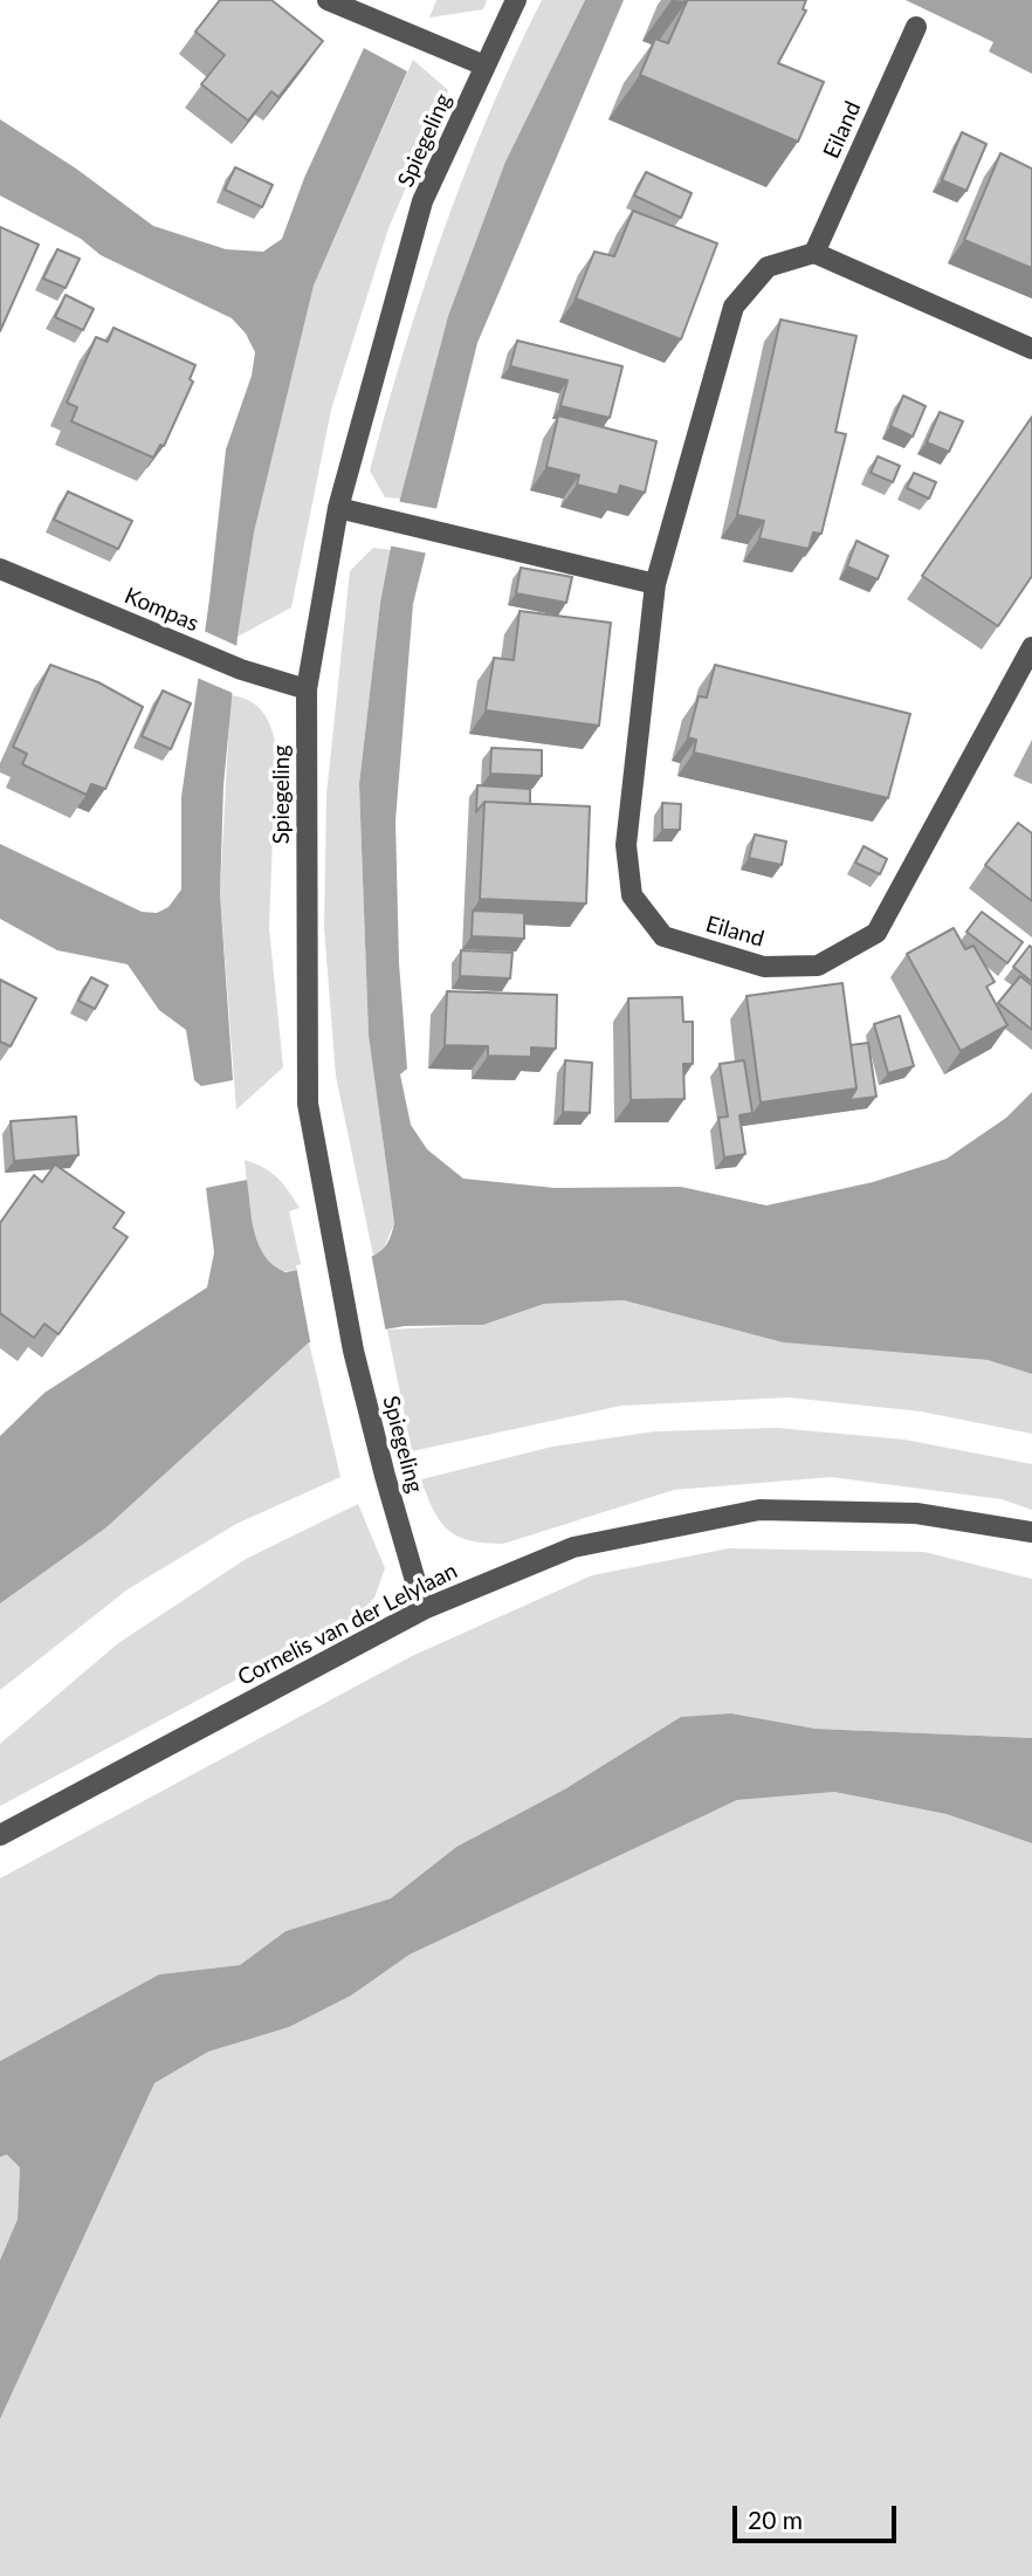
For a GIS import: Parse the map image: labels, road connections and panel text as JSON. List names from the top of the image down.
{
  "streets": {
    "street": [
      "Eiland",
      "Spiegeling",
      "Kompas",
      "Cornelis van der Lelylaan"
    ]
  },
  "crossings": [
    ["Spiegeling", "Kompas"],
    ["Spiegeling", "Cornelis van der Lelylaan"]
  ],
  "scale_bar": "20 m"
}
